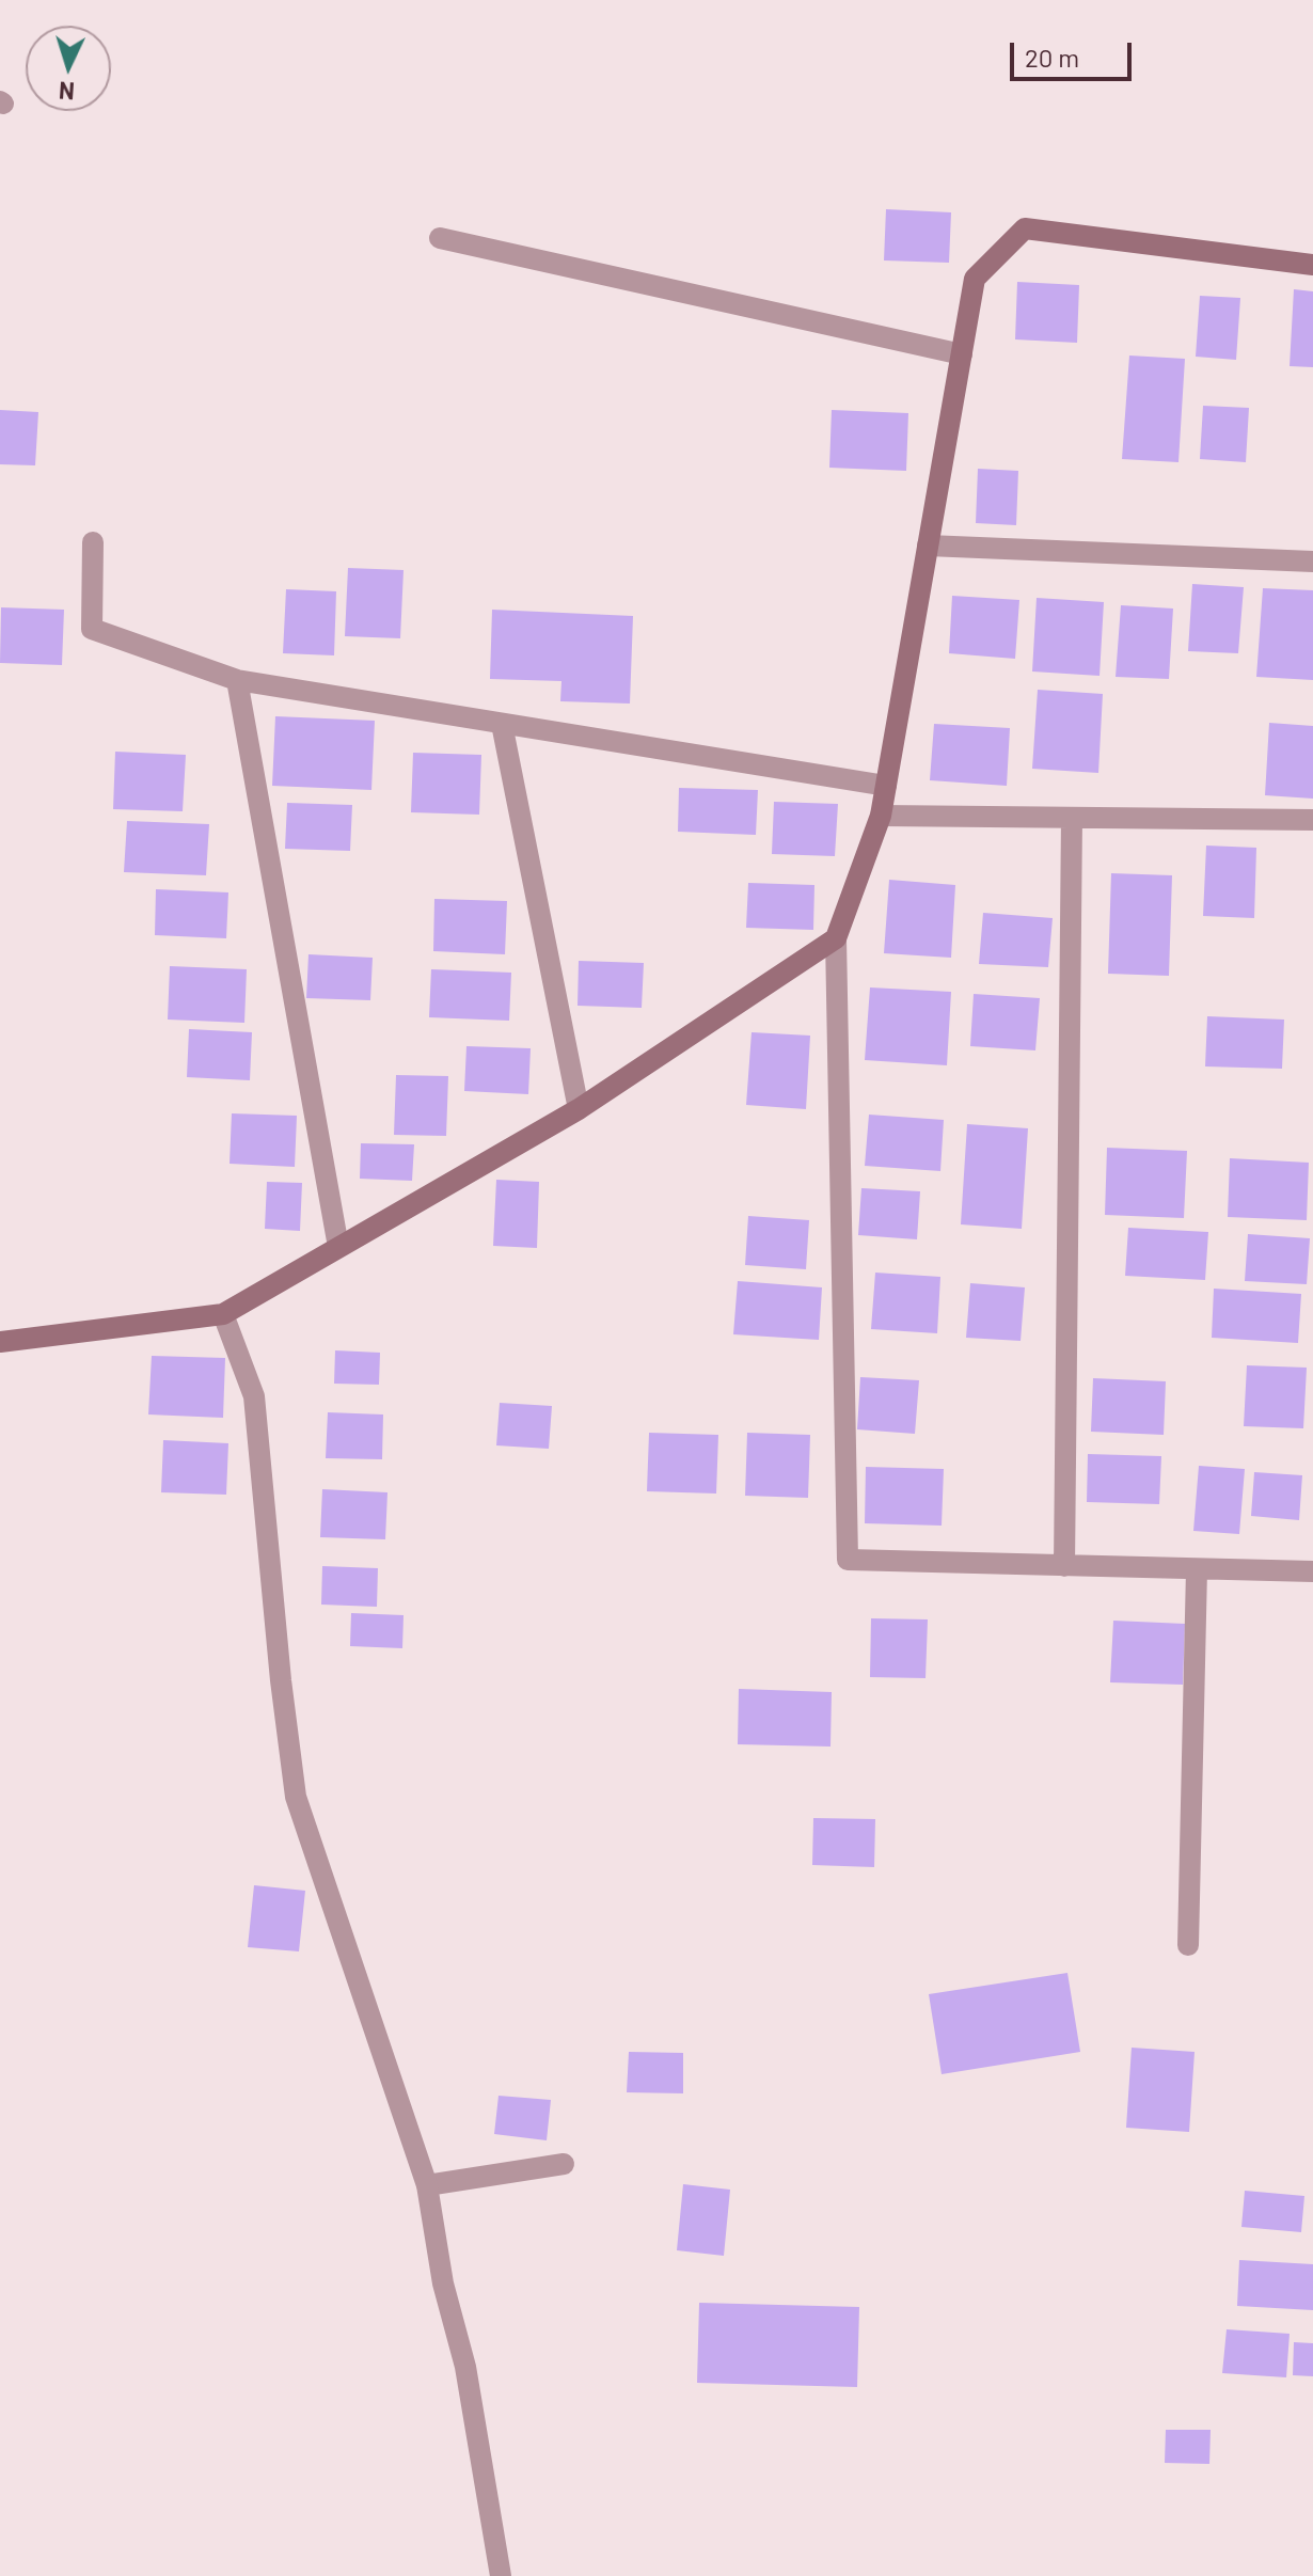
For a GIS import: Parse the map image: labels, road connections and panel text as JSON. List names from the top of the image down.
{
  "scale_bar": "20 m",
  "north": "bottom"
}
